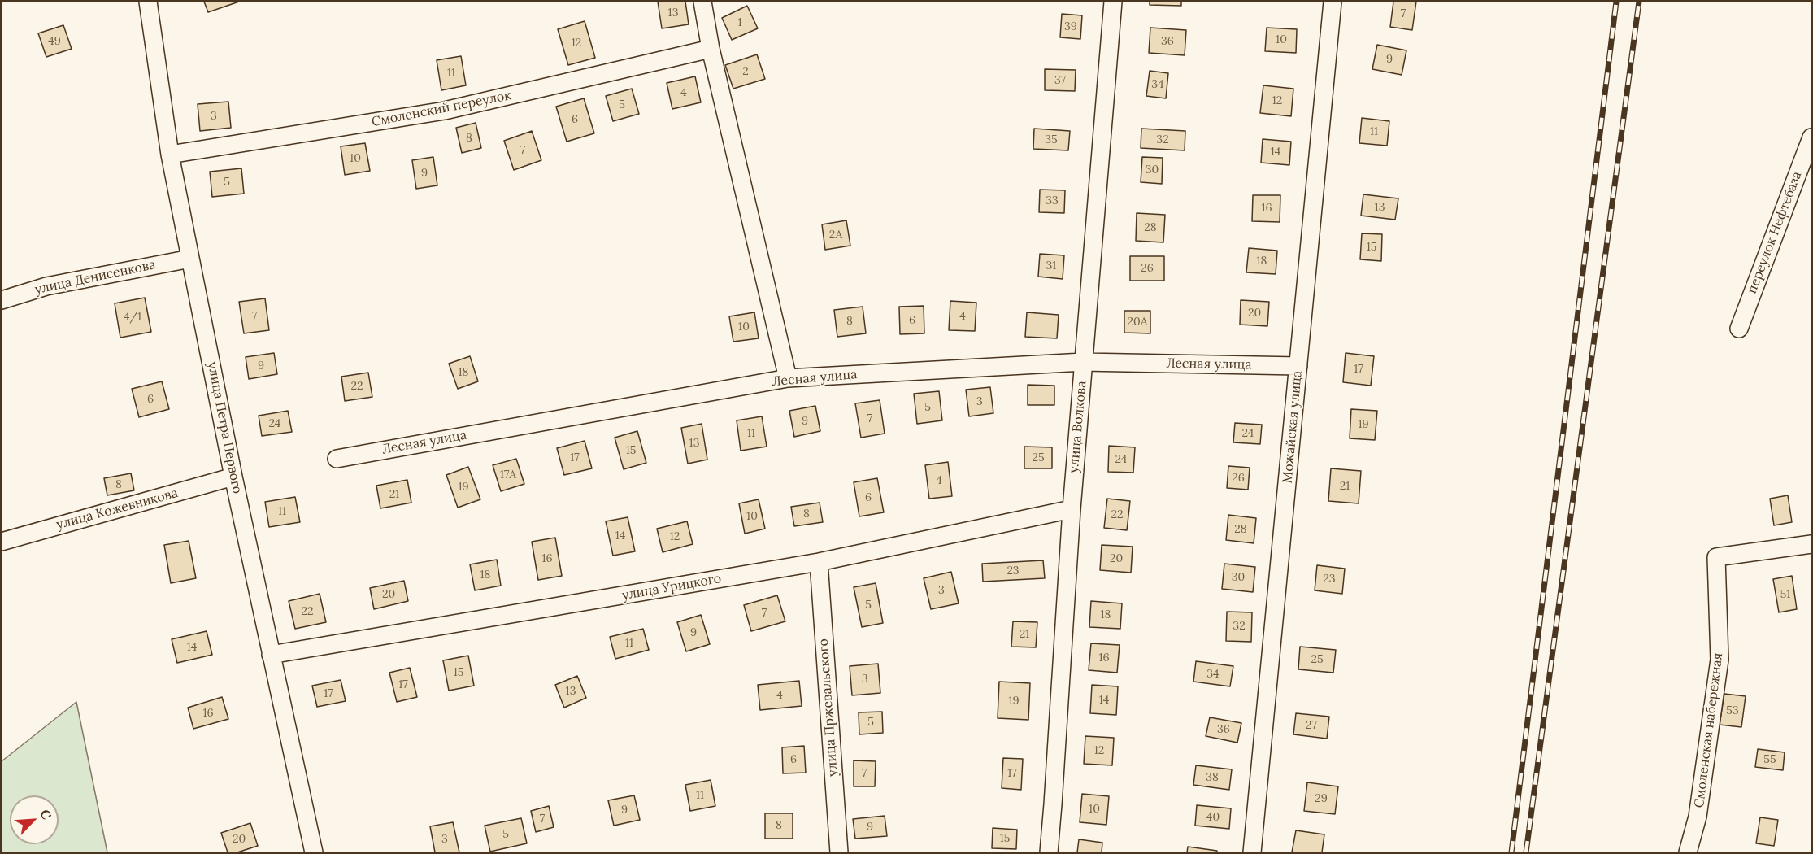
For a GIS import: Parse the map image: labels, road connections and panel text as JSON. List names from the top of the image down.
{
  "streets": {
    "street": [
      "Смоленский переулок",
      "переулок Нефтебаза",
      "улица Денисенкова",
      "Лесная улица",
      "улица Волкова",
      "Можайская улица",
      "улица Петра Первого",
      "улица Кожевникова",
      "улица Урицкого",
      "улица Пржевальского",
      "Смоленская набережная"
    ]
  },
  "crossings": [
    ["Смоленский переулок", "улица Петра Первого"],
    ["улица Денисенкова", "улица Петра Первого"],
    ["Лесная улица", "улица Волкова"],
    ["Лесная улица", "Можайская улица"],
    ["улица Волкова", "улица Урицкого"],
    ["улица Петра Первого", "улица Кожевникова"],
    ["улица Петра Первого", "улица Урицкого"],
    ["улица Урицкого", "улица Пржевальского"]
  ],
  "house_numbers": [
    "13",
    "7",
    "1",
    "39",
    "10",
    "49",
    "36",
    "12",
    "9",
    "2",
    "11",
    "37",
    "34",
    "4",
    "12",
    "5",
    "3",
    "6",
    "11",
    "8",
    "35",
    "32",
    "7",
    "14",
    "10",
    "30",
    "9",
    "5",
    "33",
    "13",
    "16",
    "28",
    "2А",
    "15",
    "18",
    "31",
    "26",
    "20",
    "7",
    "4",
    "4/1",
    "6",
    "8",
    "20А",
    "10",
    "9",
    "17",
    "18",
    "22",
    "6",
    "3",
    "5",
    "7",
    "9",
    "24",
    "19",
    "11",
    "24",
    "13",
    "15",
    "17",
    "25",
    "24",
    "17А",
    "26",
    "4",
    "8",
    "21",
    "19",
    "21",
    "6",
    "11",
    "8",
    "22",
    "10",
    "28",
    "14",
    "12",
    "16",
    "20",
    "23",
    "18",
    "30",
    "23",
    "3",
    "20",
    "51",
    "5",
    "22",
    "7",
    "18",
    "32",
    "9",
    "21",
    "11",
    "14",
    "16",
    "25",
    "15",
    "34",
    "3",
    "17",
    "13",
    "17",
    "4",
    "14",
    "19",
    "53",
    "16",
    "5",
    "27",
    "36",
    "12",
    "6",
    "55",
    "7",
    "17",
    "38",
    "11",
    "29",
    "10",
    "9",
    "40",
    "7",
    "8",
    "9",
    "5",
    "15",
    "20",
    "3"
  ],
  "north": "top right"
}
